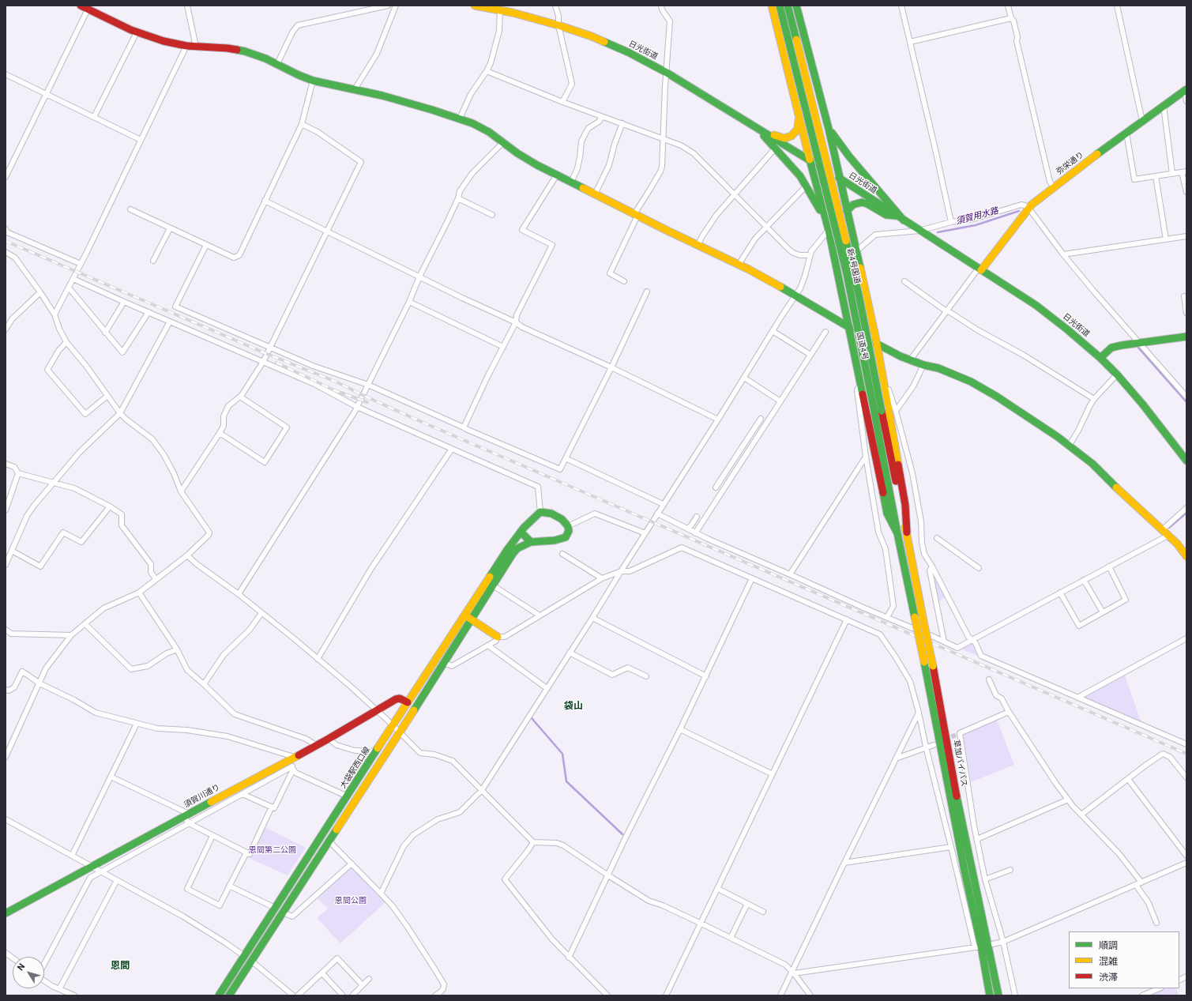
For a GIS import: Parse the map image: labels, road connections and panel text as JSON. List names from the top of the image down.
{
  "streets": {
    "main road": [
      "日光街道",
      "弥栄通り",
      "新4号国道",
      "国道4号",
      "草加バイパス",
      "大袋駅西口線",
      "須賀川通り"
    ]
  },
  "crossings": [
    ["日光街道", "弥栄通り"],
    ["日光街道", "国道4号"],
    ["新4号国道", "国道4号"],
    ["新4号国道", "草加バイパス"],
    ["国道4号", "草加バイパス"],
    ["大袋駅西口線", "須賀川通り"]
  ],
  "districts": ["袋山", "恩間"],
  "water": ["須賀用水路"],
  "parks": ["恩間第二公園", "恩間公園"],
  "legend": ["順調", "混雑", "渋滞"],
  "north": "top left"
}
